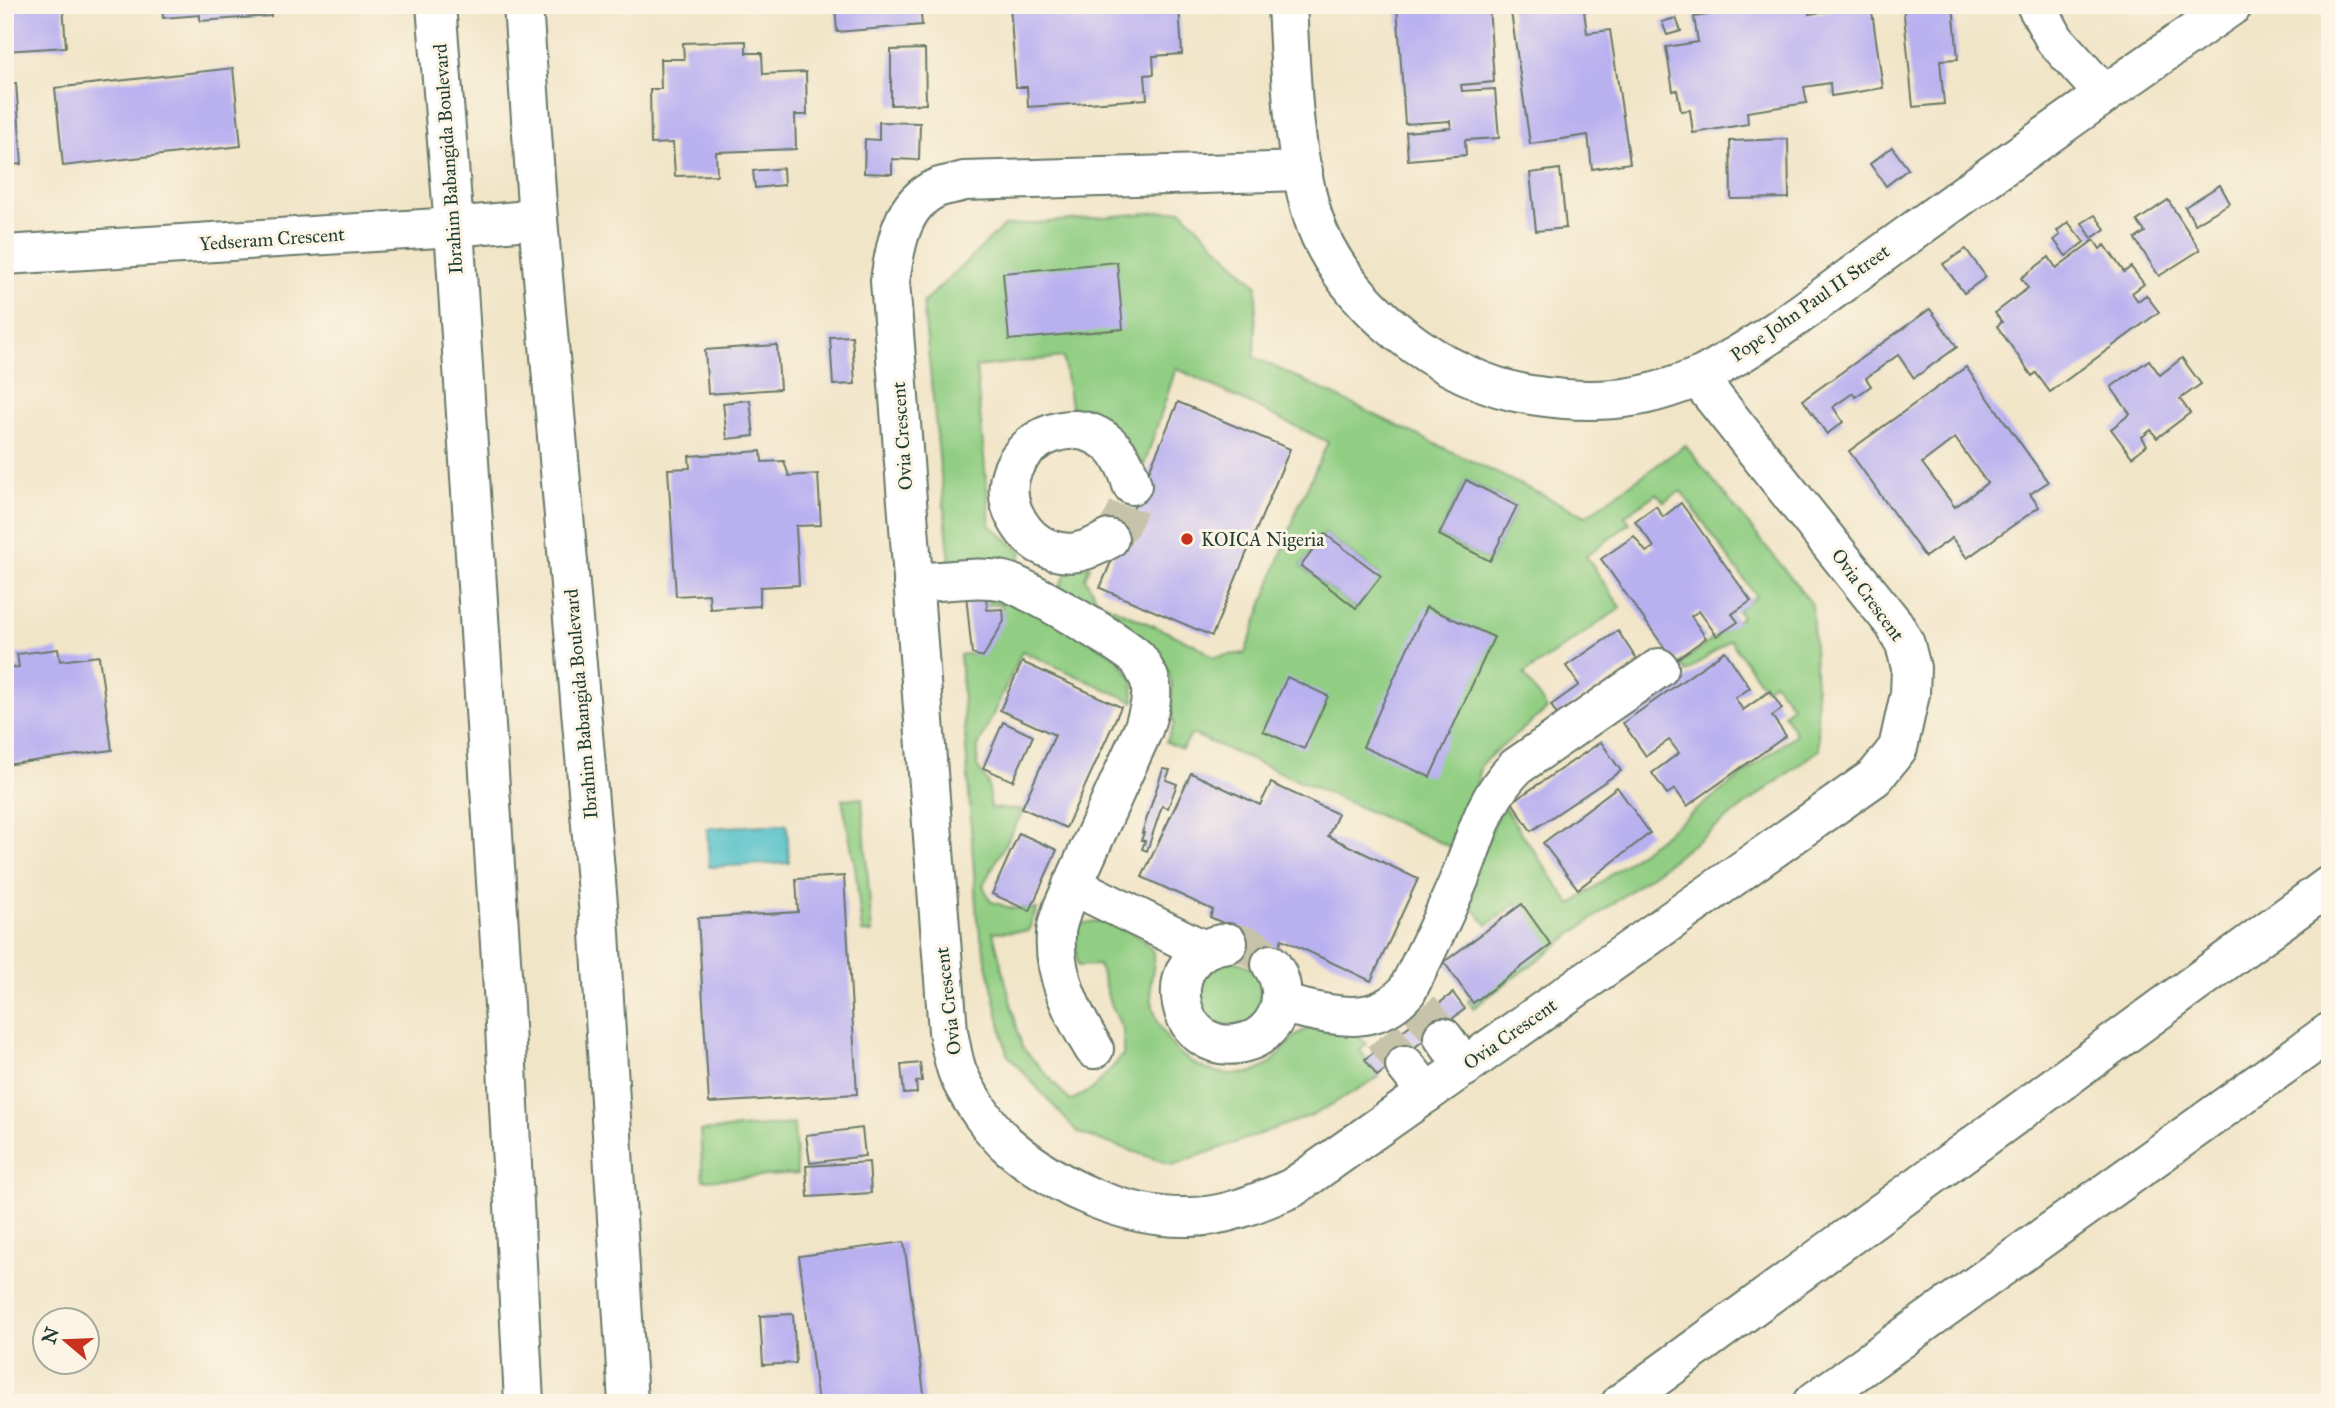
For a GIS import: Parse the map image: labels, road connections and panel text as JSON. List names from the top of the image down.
{
  "streets": {
    "street": [
      "Ibrahim Babangida Boulevard",
      "Yedseram Crescent",
      "Pope John Paul II Street",
      "Ovia Crescent"
    ]
  },
  "crossings": [
    ["Ibrahim Babangida Boulevard", "Yedseram Crescent"],
    ["Pope John Paul II Street", "Ovia Crescent"]
  ],
  "places": ["KOICA Nigeria"],
  "north": "left"
}
